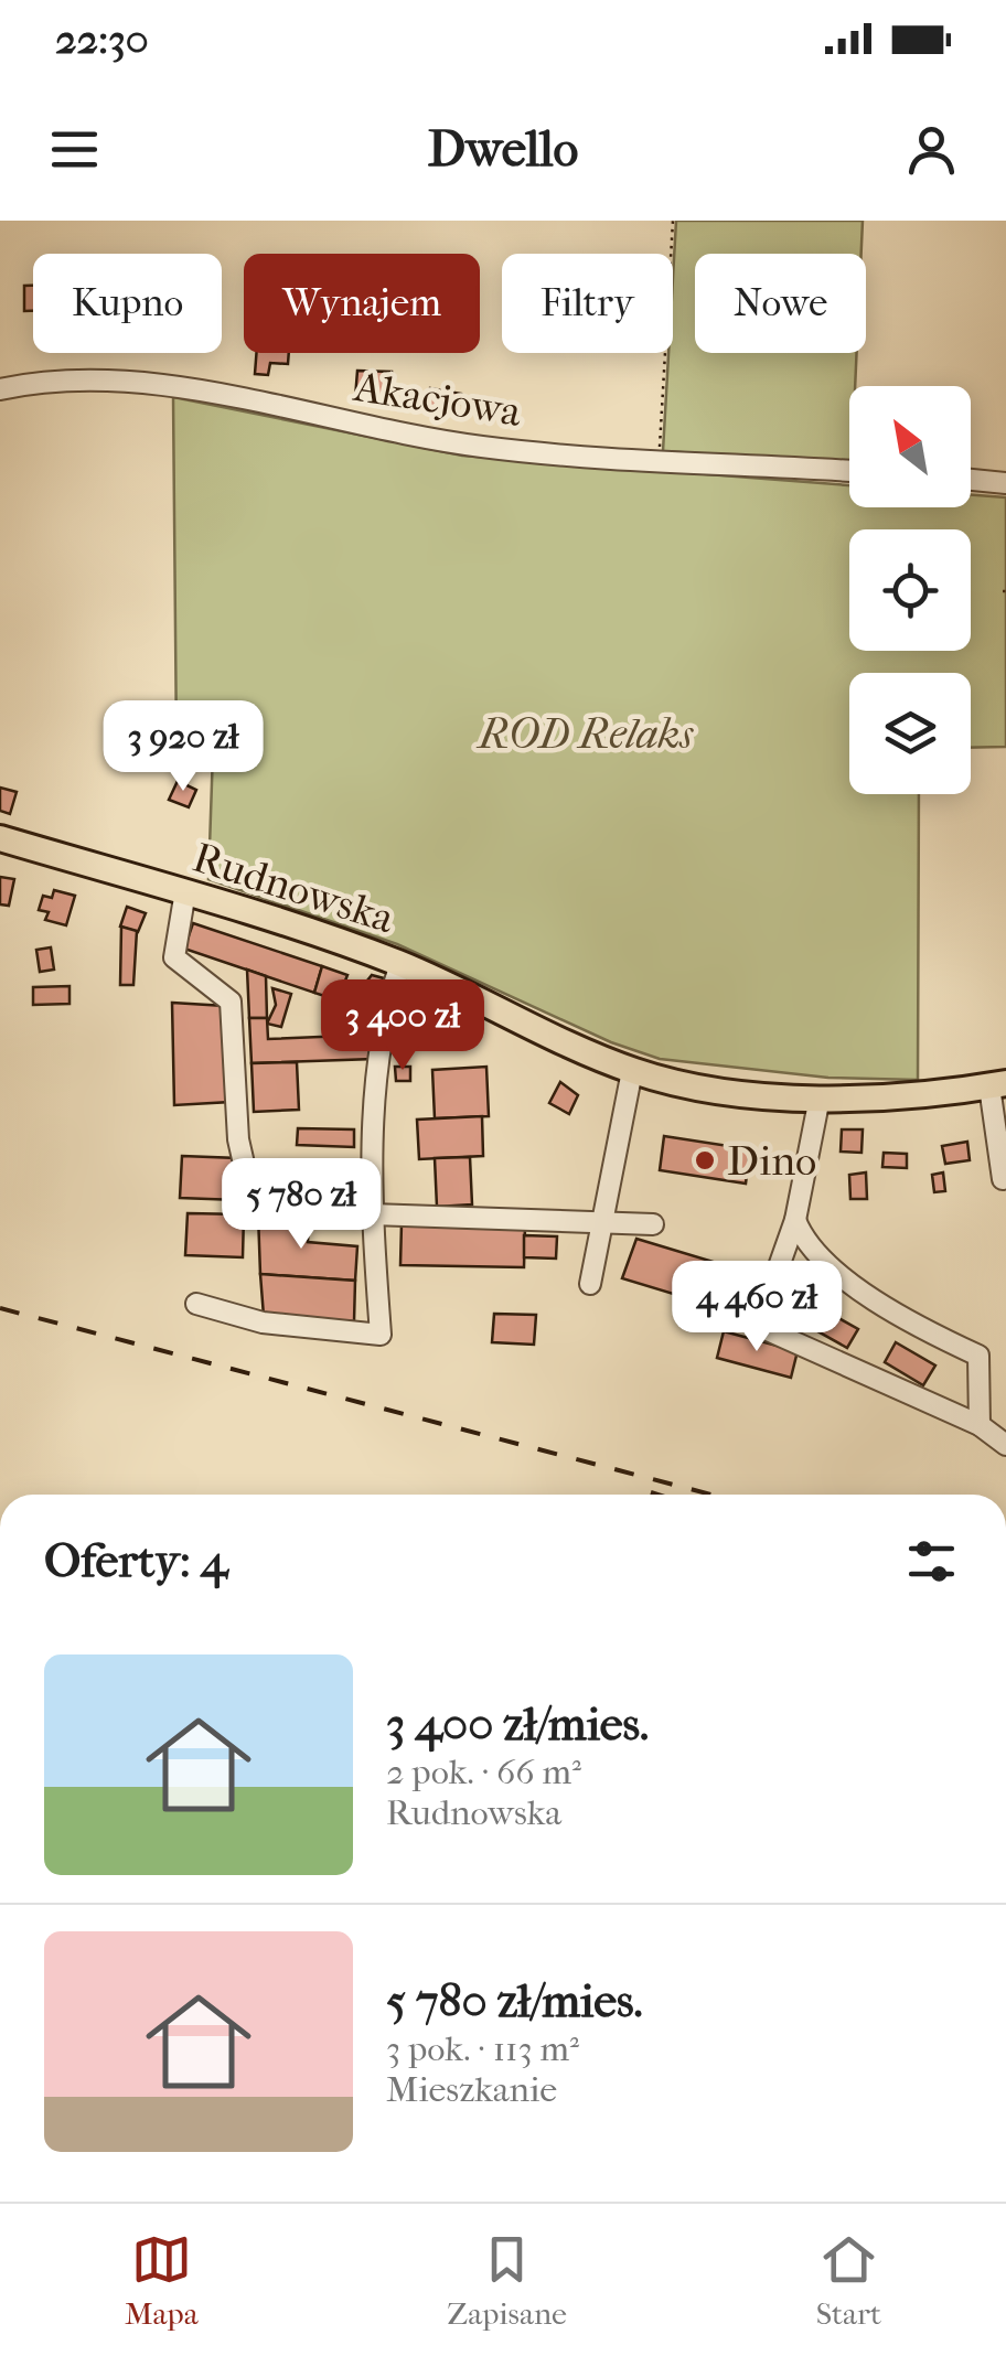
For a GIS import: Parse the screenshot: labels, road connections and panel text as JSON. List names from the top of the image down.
{
  "streets": {
    "main road": ["Rudnowska"],
    "street": ["Akacjowa"]
  },
  "parks": ["ROD Relaks"],
  "places": ["Dino"],
  "north": "top left",
  "page": {
    "status": "22:30",
    "header": "Dwello",
    "chip": [
      "Kupno",
      "Wynajem",
      "Filtry",
      "Nowe"
    ],
    "price": [
      "3 920 zł",
      "3 400 zł",
      "5 780 zł",
      "4 460 zł"
    ],
    "heading": "Oferty: 4",
    "list": [
      {
        "name": "3 400 zł/mies.",
        "note": "2 pok. · 66 m² · Rudnowska"
      },
      {
        "name": "5 780 zł/mies.",
        "note": "3 pok. · 113 m² · Mieszkanie"
      }
    ],
    "tabs": ["Mapa", "Zapisane", "Start"]
  }
}
